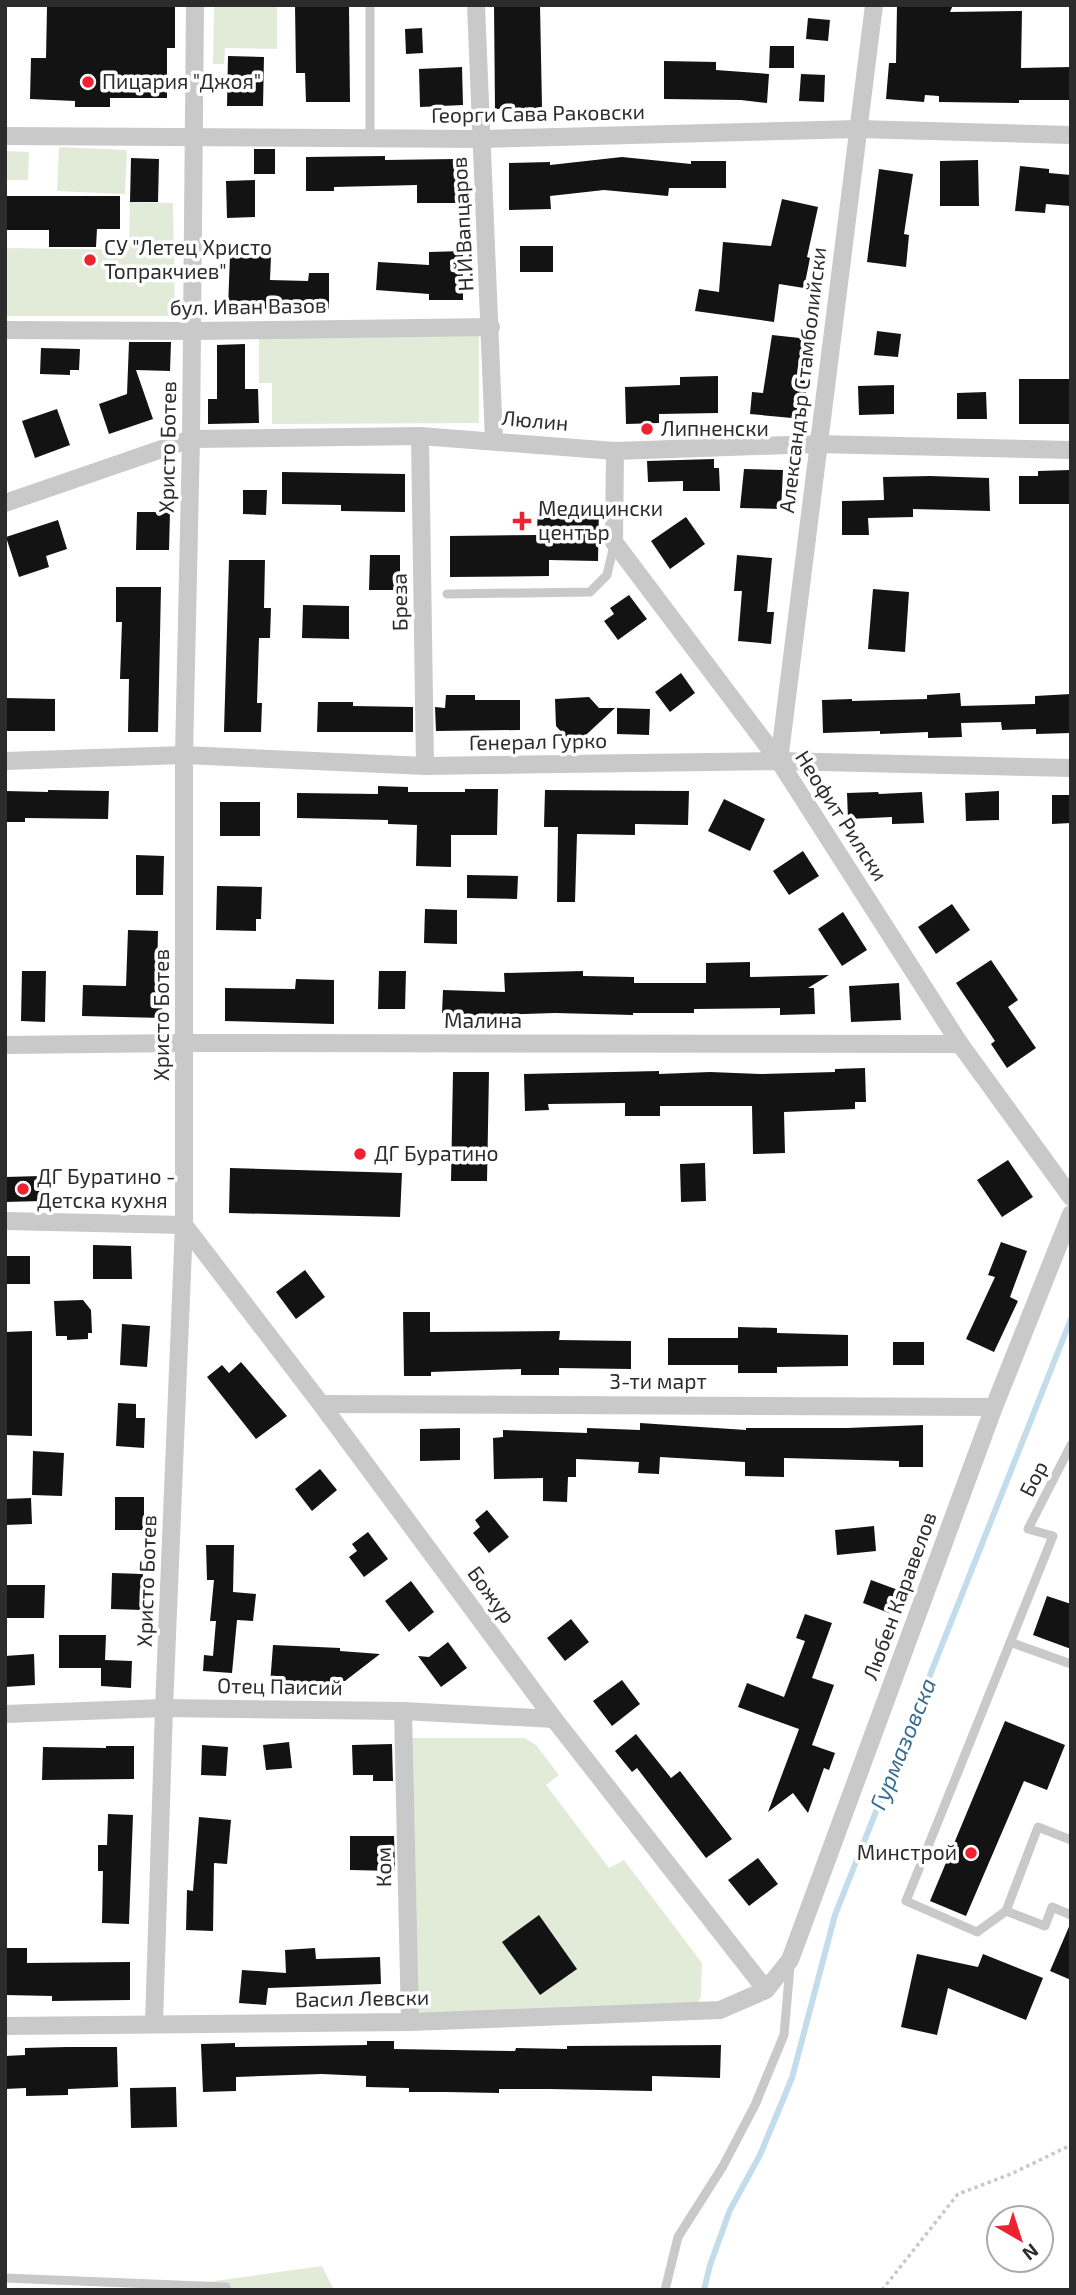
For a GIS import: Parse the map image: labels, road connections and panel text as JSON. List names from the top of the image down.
{
  "streets": {
    "street": [
      "Георги Сава Раковски",
      "Н.Й.Вапцаров",
      "бул. Иван Вазов",
      "Александър Стамболийски",
      "Люлин",
      "Христо Ботев",
      "Бреза",
      "Генерал Гурко",
      "Неофит Рилски",
      "Малина",
      "3-ти март",
      "Божур",
      "Любен Каравелов",
      "Отец Паисий",
      "Ком",
      "Васил Левски"
    ],
    "lane": ["Бор"]
  },
  "crossings": [
    ["Георги Сава Раковски", "Н.Й.Вапцаров"],
    ["Георги Сава Раковски", "Александър Стамболийски"],
    ["Георги Сава Раковски", "Христо Ботев"],
    ["Н.Й.Вапцаров", "бул. Иван Вазов"],
    ["Н.Й.Вапцаров", "Люлин"],
    ["бул. Иван Вазов", "Христо Ботев"],
    ["Александър Стамболийски", "Люлин"],
    ["Александър Стамболийски", "Генерал Гурко"],
    ["Александър Стамболийски", "Неофит Рилски"],
    ["Люлин", "Христо Ботев"],
    ["Люлин", "Бреза"],
    ["Христо Ботев", "Генерал Гурко"],
    ["Христо Ботев", "Малина"],
    ["Христо Ботев", "Божур"],
    ["Христо Ботев", "Отец Паисий"],
    ["Христо Ботев", "Васил Левски"],
    ["Бреза", "Генерал Гурко"],
    ["Генерал Гурко", "Неофит Рилски"],
    ["Неофит Рилски", "Малина"],
    ["3-ти март", "Божур"],
    ["3-ти март", "Любен Каравелов"],
    ["Божур", "Любен Каравелов"],
    ["Божур", "Отец Паисий"],
    ["Божур", "Васил Левски"],
    ["Любен Каравелов", "Васил Левски"],
    ["Отец Паисий", "Ком"],
    ["Ком", "Васил Левски"]
  ],
  "water": ["Гурмазовска"],
  "places": {
    "other": [
      "Пицария \"Джоя\"",
      "СУ \"Летец Христо Топракчиев\"",
      "Липненски",
      "ДГ Буратино",
      "ДГ Буратино - Детска кухня",
      "Минстрой"
    ],
    "health": ["Медицински център"]
  },
  "north": "bottom right"
}
